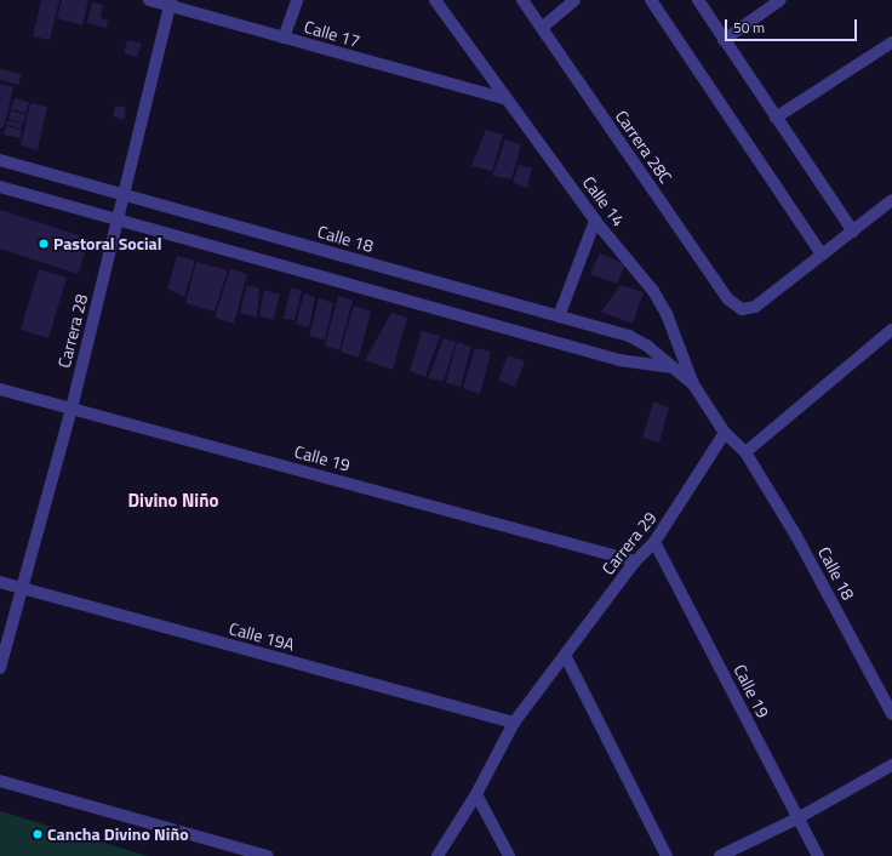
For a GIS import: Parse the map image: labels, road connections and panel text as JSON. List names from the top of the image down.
{
  "streets": {
    "street": [
      "Calle 17",
      "Carrera 28C",
      "Calle 14",
      "Calle 18",
      "Carrera 28",
      "Calle 19",
      "Carrera 29",
      "Calle 19A"
    ]
  },
  "crossings": [
    ["Calle 17", "Calle 14"],
    ["Calle 17", "Carrera 28"],
    ["Calle 14", "Calle 18"],
    ["Calle 14", "Carrera 29"],
    ["Calle 18", "Carrera 28"],
    ["Carrera 28", "Calle 19"],
    ["Carrera 28", "Calle 19A"],
    ["Calle 19", "Carrera 29"],
    ["Carrera 29", "Calle 19A"]
  ],
  "districts": ["Divino Niño"],
  "places": ["Pastoral Social", "Cancha Divino Niño"],
  "scale_bar": "50 m"
}
